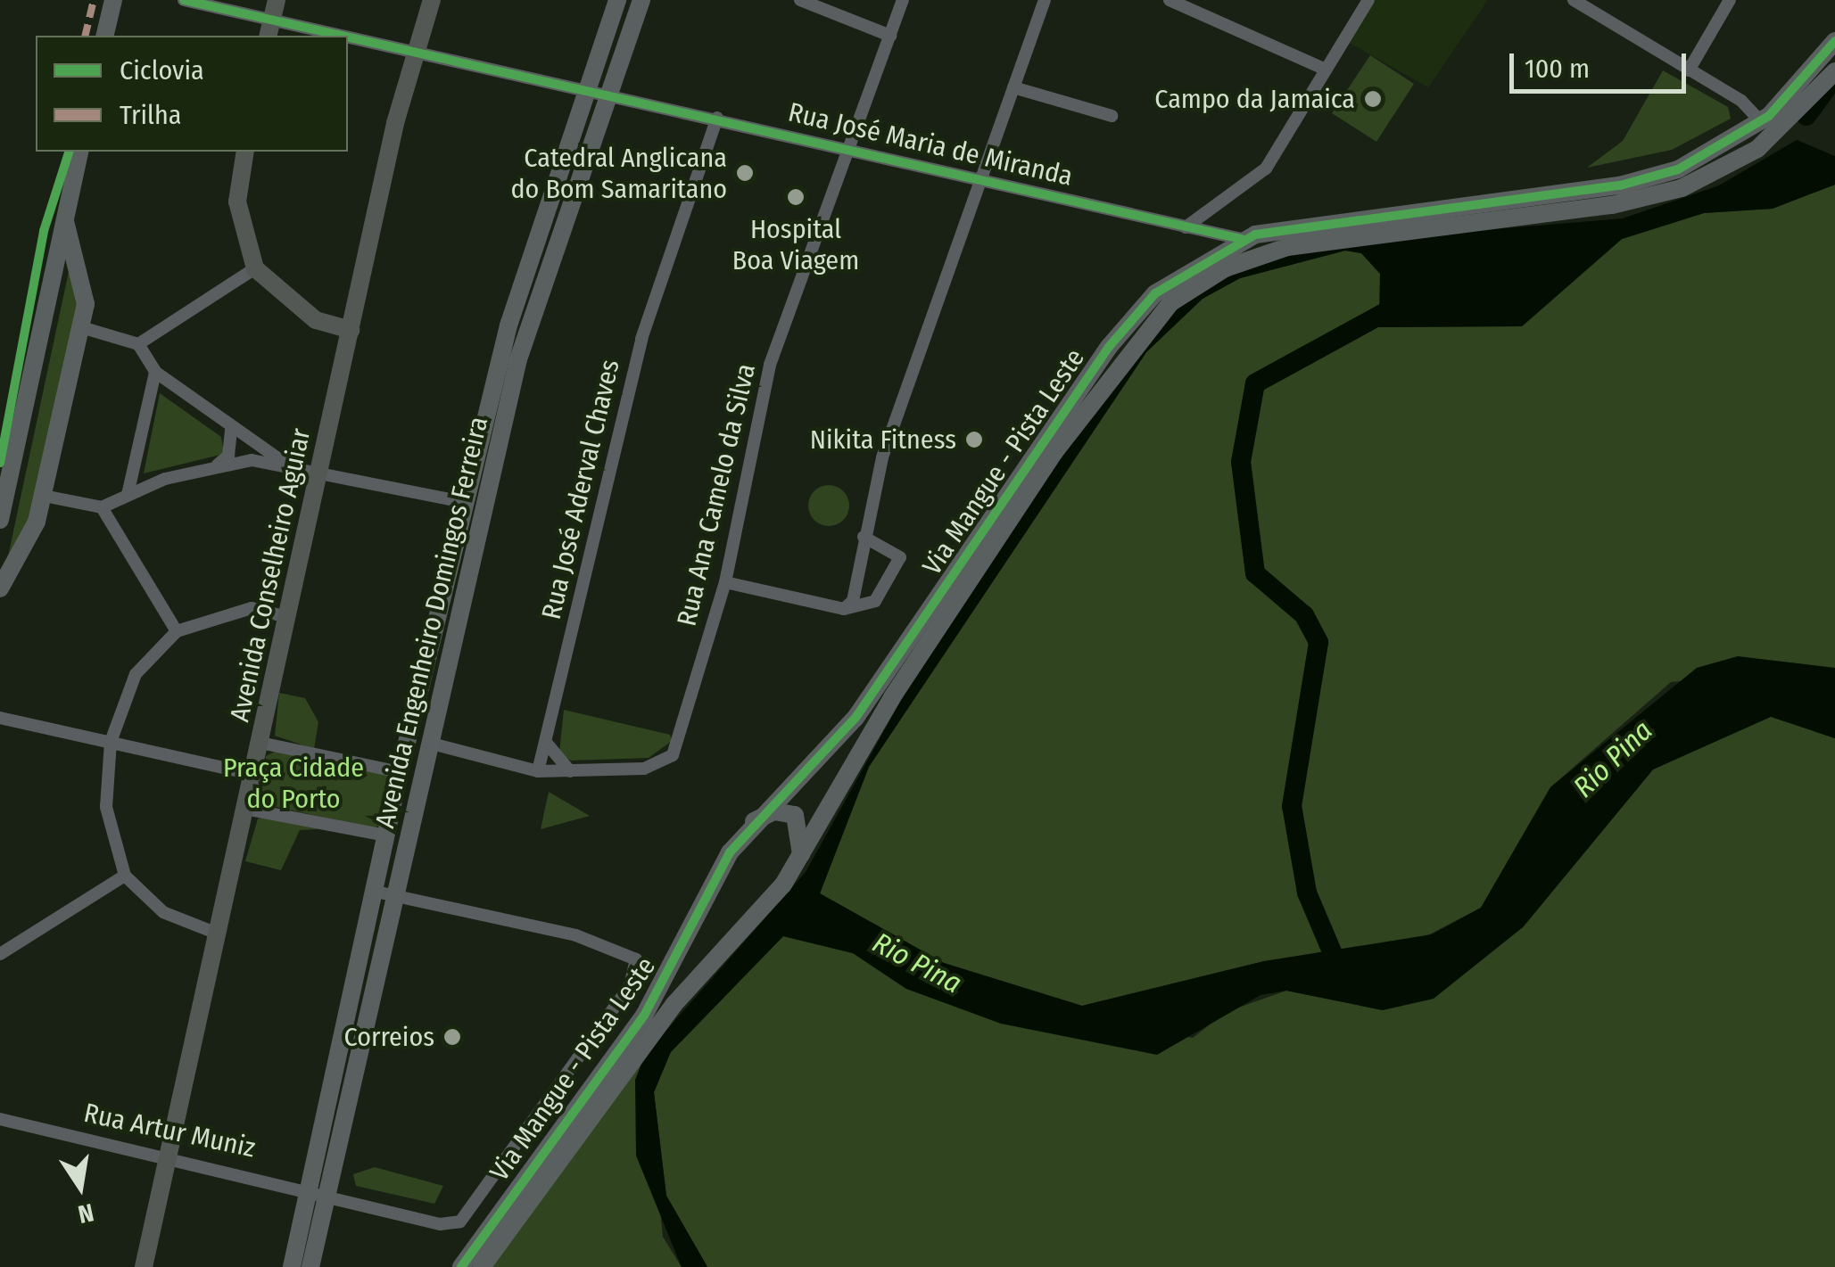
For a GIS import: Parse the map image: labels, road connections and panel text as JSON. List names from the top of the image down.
{
  "streets": {
    "main road": ["Via Mangue - Pista Leste", "Avenida Conselheiro Aguiar", "Avenida Engenheiro Domingos Ferreira"],
    "street": [
      "Rua José Maria de Miranda",
      "Rua José Aderval Chaves",
      "Rua Ana Camelo da Silva",
      "Rua Artur Muniz"
    ]
  },
  "crossings": [
    ["Rua José Maria de Miranda", "Via Mangue - Pista Leste"],
    ["Rua José Maria de Miranda", "Rua José Aderval Chaves"],
    ["Rua José Maria de Miranda", "Rua Ana Camelo da Silva"],
    ["Rua José Maria de Miranda", "Avenida Conselheiro Aguiar"],
    ["Rua José Maria de Miranda", "Avenida Engenheiro Domingos Ferreira"],
    ["Rua José Aderval Chaves", "Rua Ana Camelo da Silva"],
    ["Avenida Conselheiro Aguiar", "Rua Artur Muniz"],
    ["Avenida Engenheiro Domingos Ferreira", "Rua Artur Muniz"]
  ],
  "water": ["Rio Pina"],
  "parks": ["Praça Cidade do Porto"],
  "places": [
    "Campo da Jamaica",
    "Catedral Anglicana do Bom Samaritano",
    "Hospital Boa Viagem",
    "Nikita Fitness",
    "Correios"
  ],
  "legend": ["Ciclovia", "Trilha"],
  "scale_bar": "100 m",
  "north": "bottom"
}
